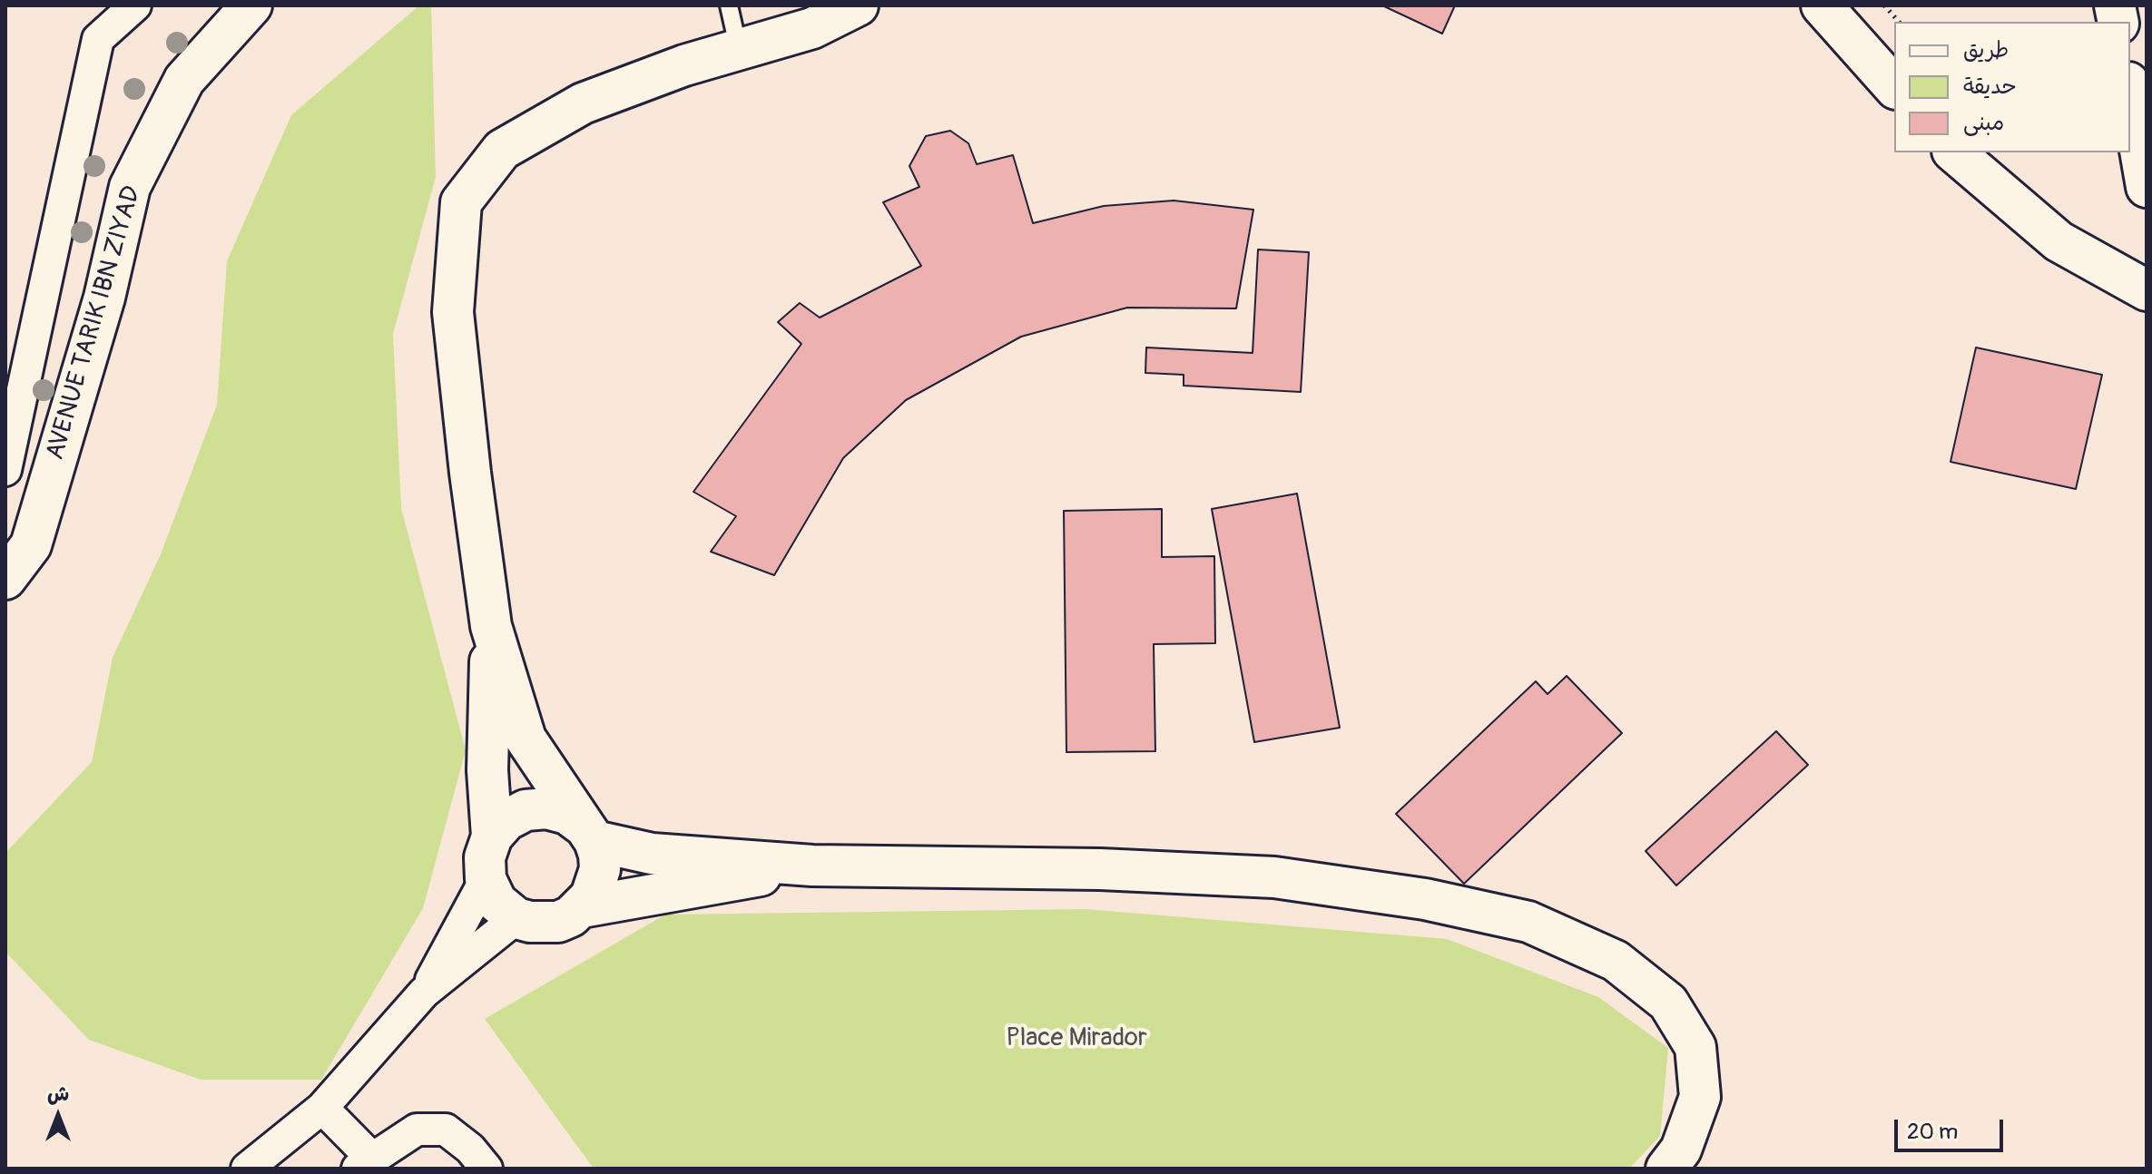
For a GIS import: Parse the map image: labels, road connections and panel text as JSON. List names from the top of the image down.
{
  "streets": {
    "street": ["AVENUE TARIK IBN ZIYAD"]
  },
  "parks": ["Place Mirador"],
  "legend": ["طريق", "حديقة", "مبنى"],
  "scale_bar": "20 m",
  "north": "top"
}
